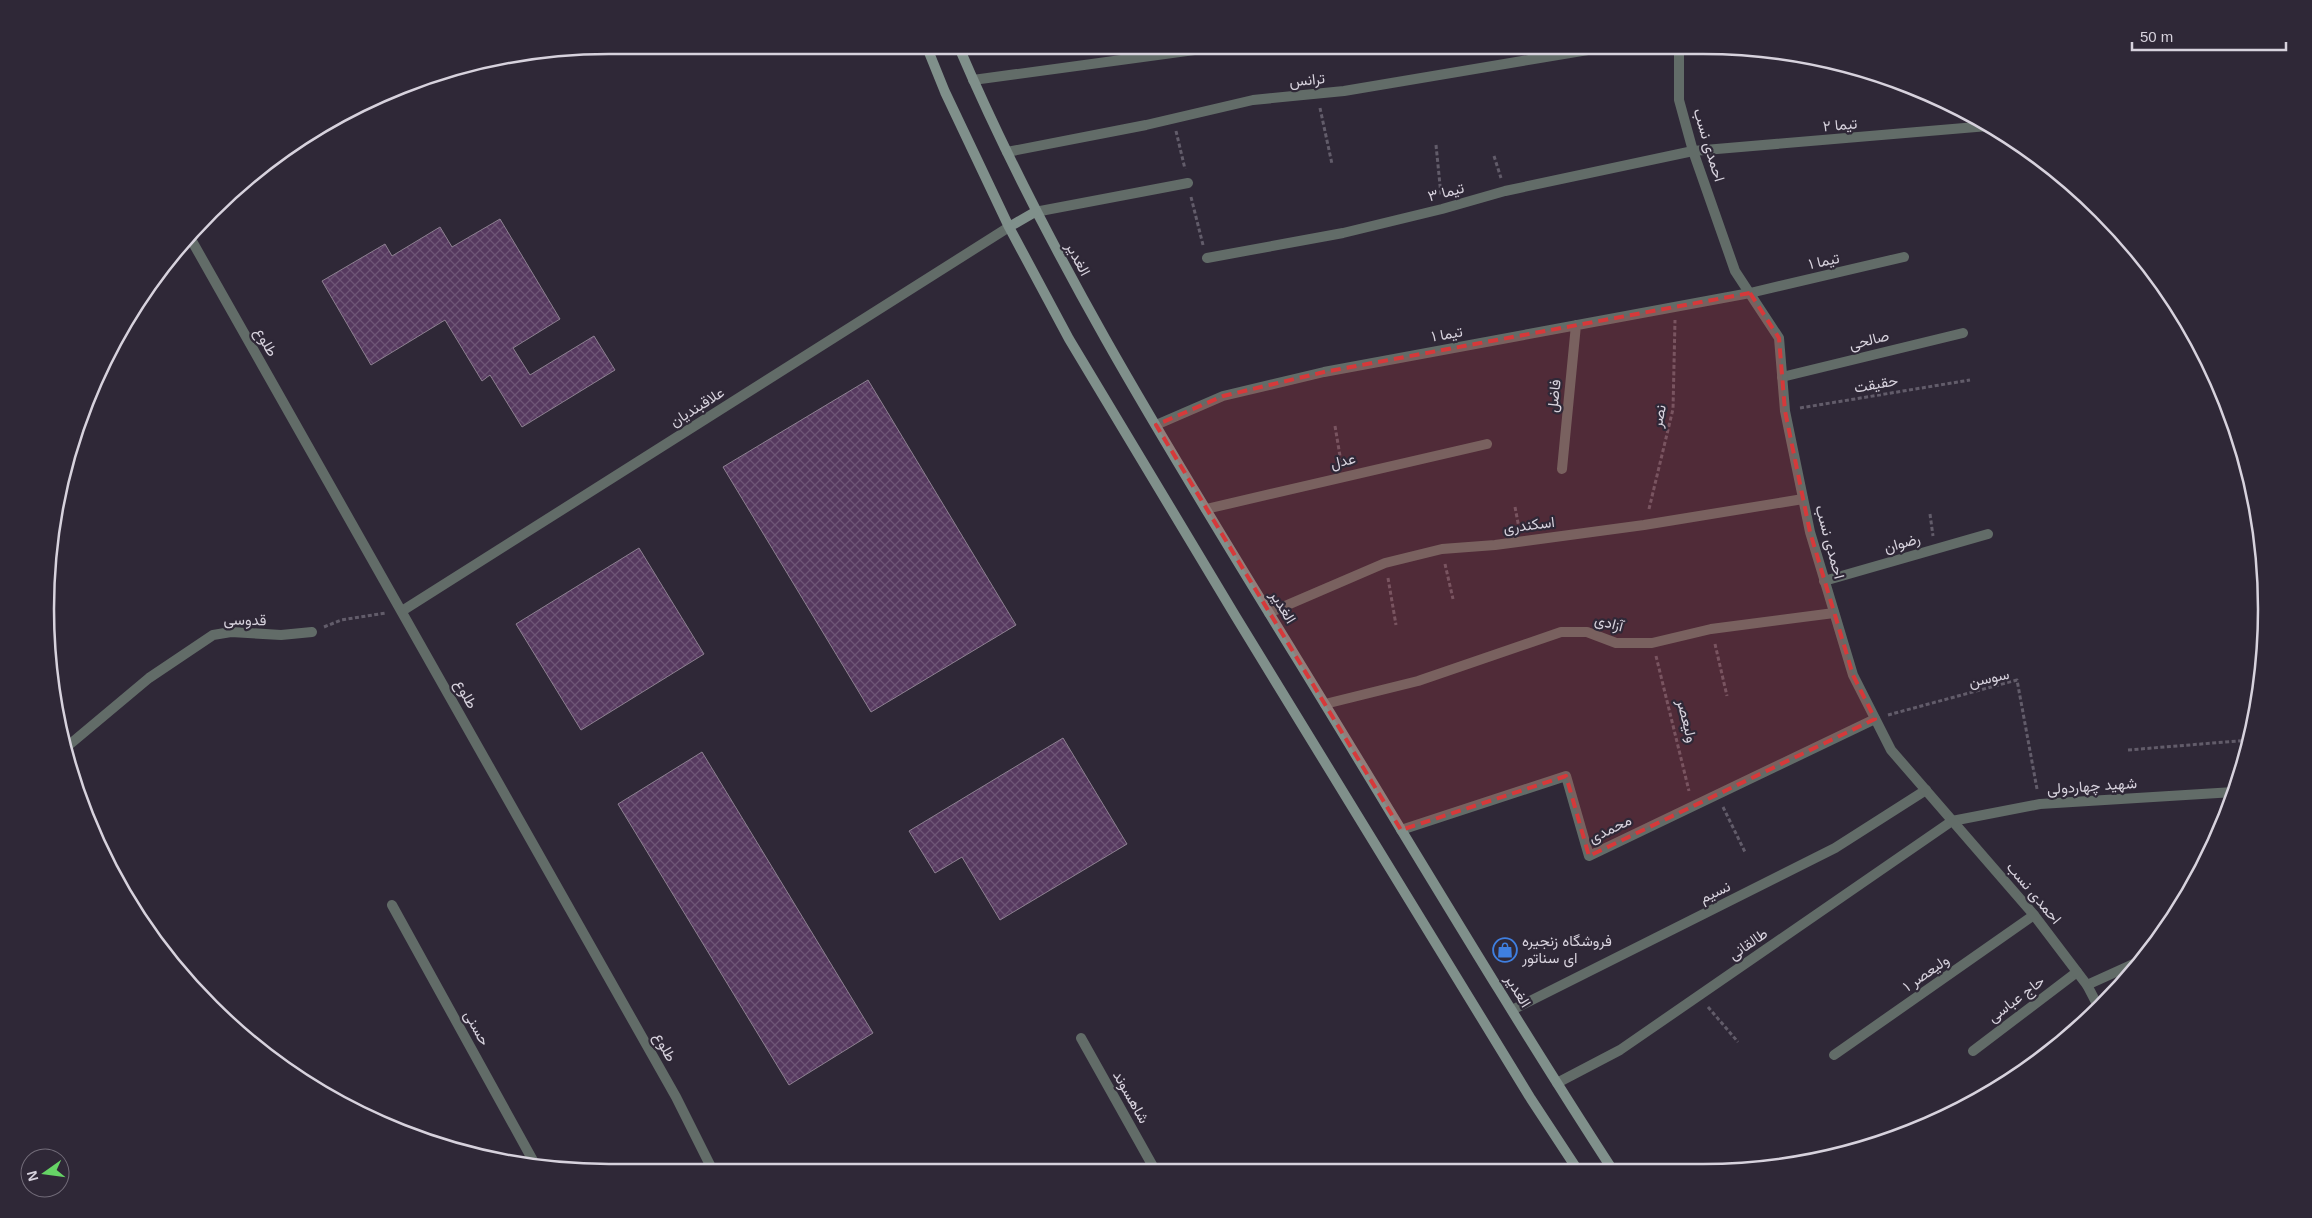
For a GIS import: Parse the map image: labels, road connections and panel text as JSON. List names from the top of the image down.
{
  "streets": {
    "main road": ["الغدیر"],
    "street": [
      "ترانس",
      "تیما ۲",
      "احمدی نسب",
      "تیما ۳",
      "۱ تیما",
      "تیما ۱",
      "صالحی",
      "طلوع",
      "فاضل",
      "علاقبندیان",
      "عدل",
      "اسکندری",
      "رضوان",
      "قدوسی",
      "آزادی",
      "شهید چهاردولی",
      "محمدی",
      "نسیم",
      "طالقانی",
      "ولیعصر ۱",
      "حاج عباسی",
      "حسنی",
      "شاهسوند"
    ],
    "path": [
      "حقیقت",
      "نصر",
      "سوسن",
      "ولیعصر"
    ]
  },
  "crossings": [
    ["ترانس", "الغدیر"],
    ["تیما ۲", "احمدی نسب"],
    ["تیما ۲", "تیما ۳"],
    ["احمدی نسب", "تیما ۳"],
    ["احمدی نسب", "۱ تیما"],
    ["احمدی نسب", "تیما ۱"],
    ["احمدی نسب", "صالحی"],
    ["احمدی نسب", "حقیقت"],
    ["احمدی نسب", "اسکندری"],
    ["احمدی نسب", "رضوان"],
    ["احمدی نسب", "آزادی"],
    ["احمدی نسب", "سوسن"],
    ["احمدی نسب", "شهید چهاردولی"],
    ["احمدی نسب", "محمدی"],
    ["احمدی نسب", "نسیم"],
    ["احمدی نسب", "طالقانی"],
    ["احمدی نسب", "ولیعصر ۱"],
    ["احمدی نسب", "حاج عباسی"],
    ["الغدیر", "تیما ۱"],
    ["الغدیر", "عدل"],
    ["الغدیر", "اسکندری"],
    ["الغدیر", "آزادی"],
    ["الغدیر", "محمدی"],
    ["الغدیر", "نسیم"],
    ["الغدیر", "طالقانی"],
    ["۱ تیما", "تیما ۱"],
    ["تیما ۱", "فاضل"],
    ["تیما ۱", "نصر"],
    ["طلوع", "علاقبندیان"],
    ["نصر", "اسکندری"],
    ["آزادی", "ولیعصر"],
    ["سوسن", "شهید چهاردولی"],
    ["سوسن", "محمدی"],
    ["ولیعصر", "محمدی"],
    ["شهید چهاردولی", "طالقانی"]
  ],
  "places": {
    "shop": ["فروشگاه زنجیره ای سناتور"]
  },
  "scale_bar": "50 m",
  "north": "left"
}
